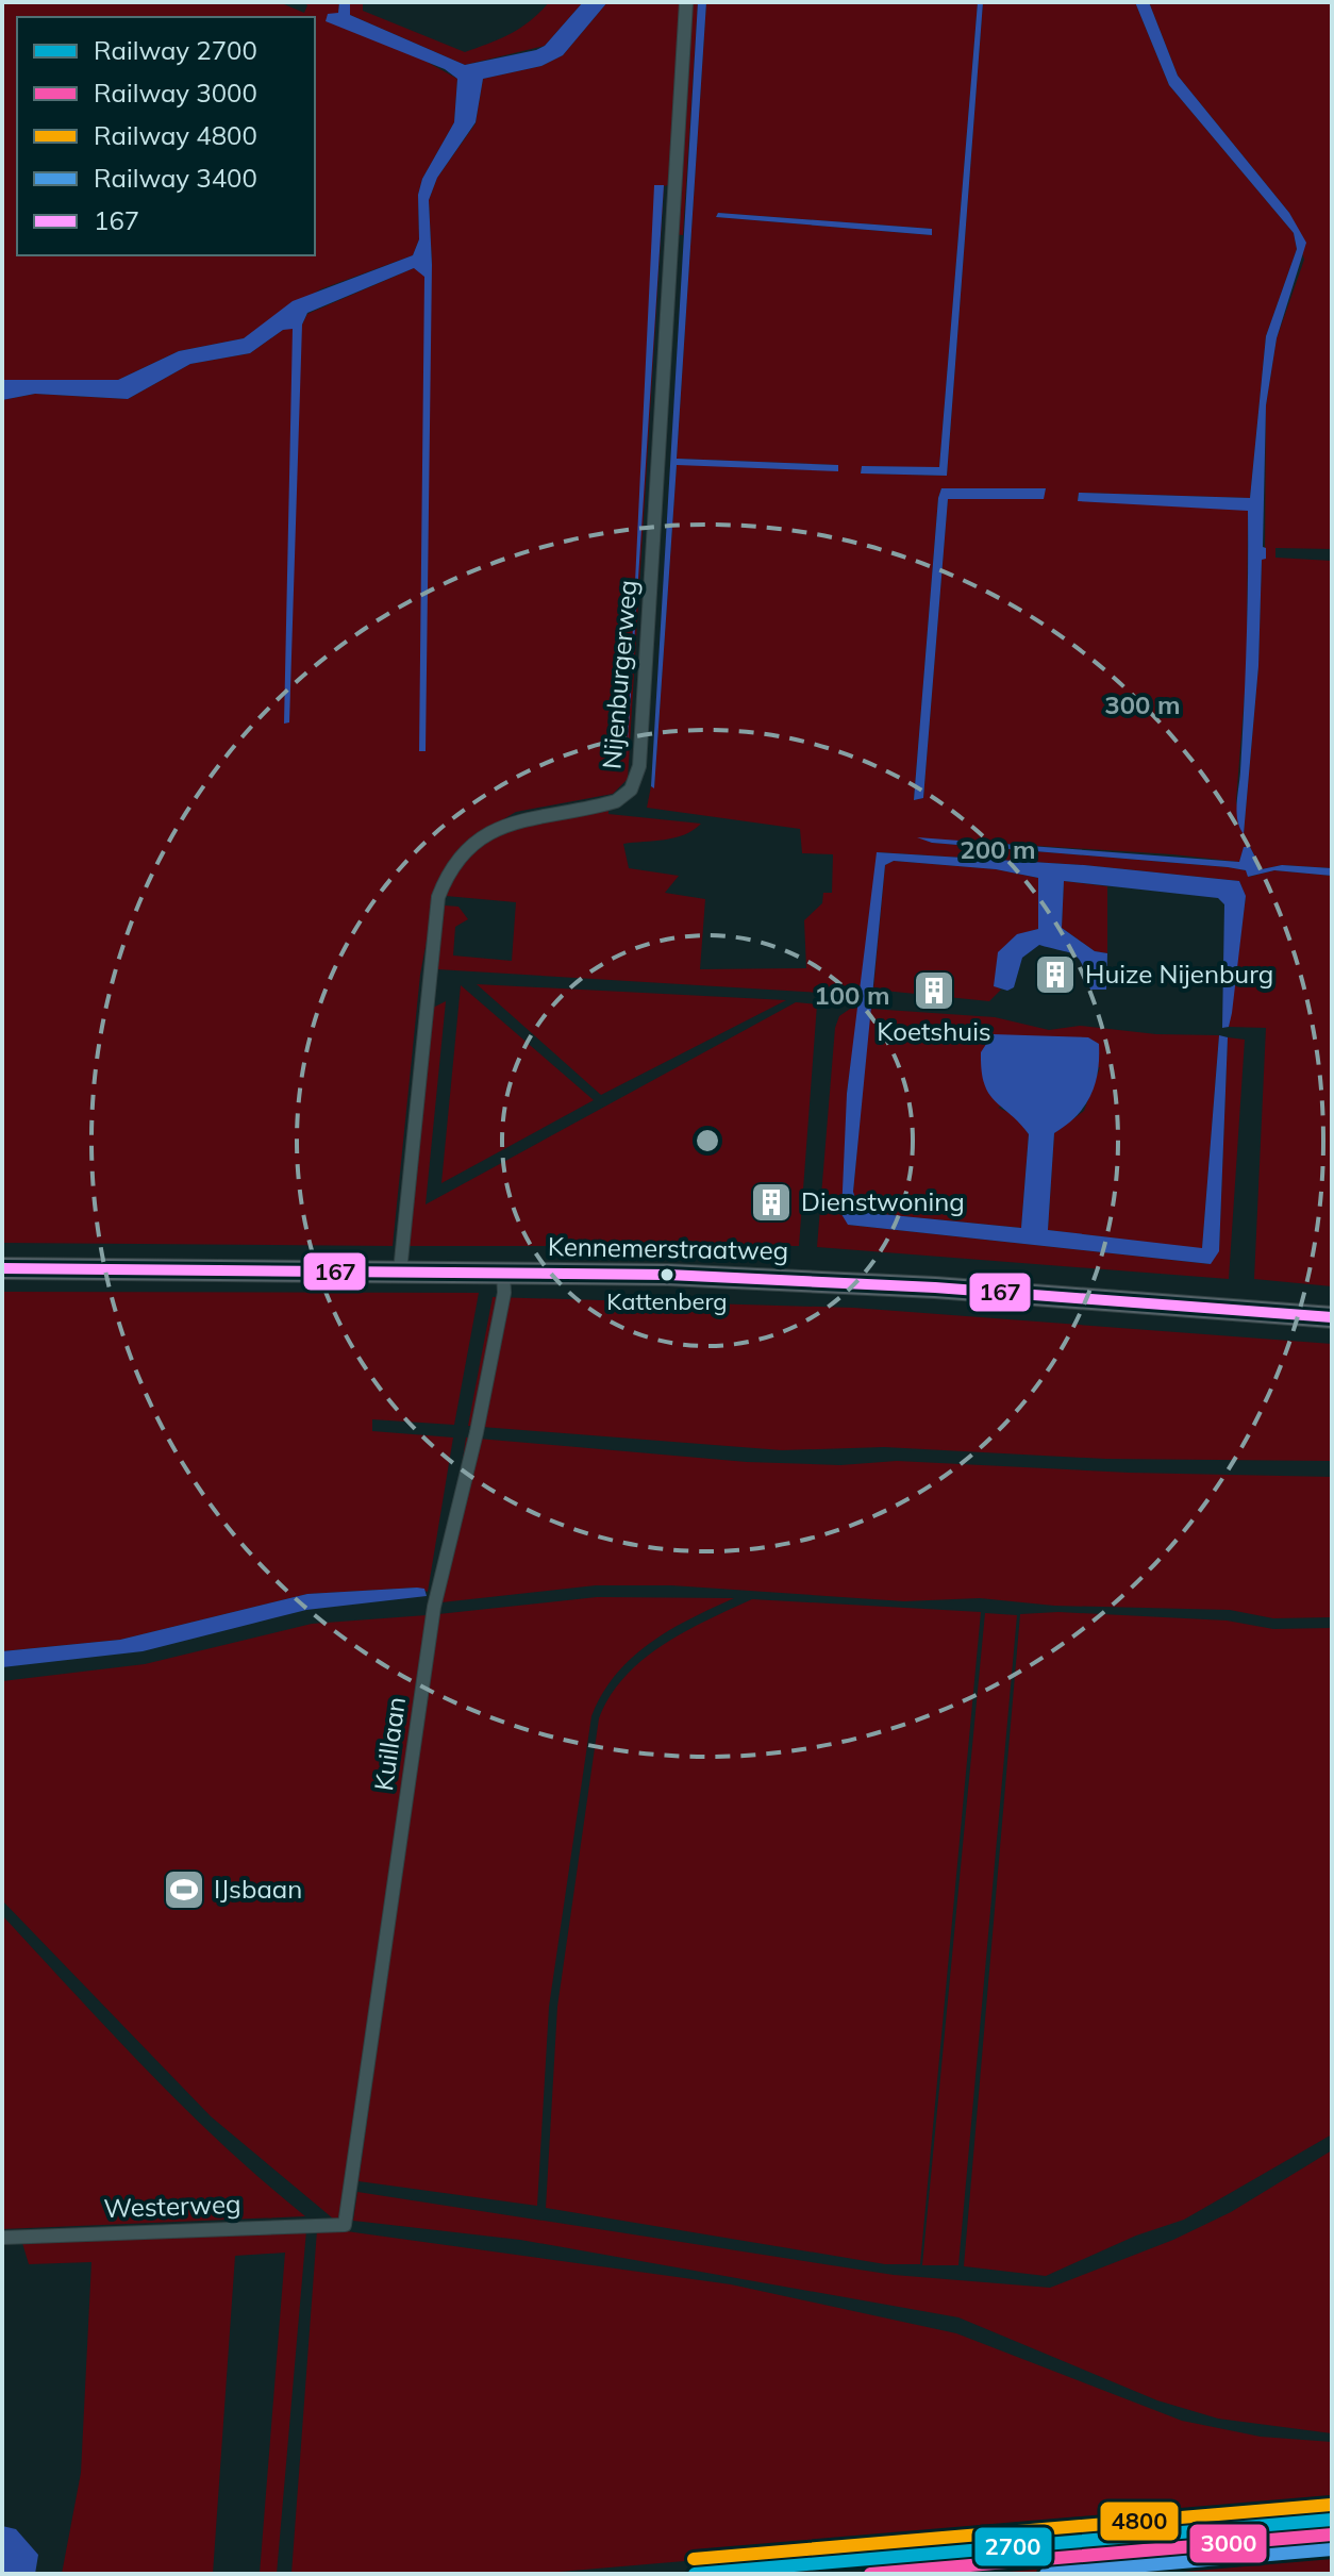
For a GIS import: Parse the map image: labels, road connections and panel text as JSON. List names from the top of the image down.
{
  "streets": {
    "main road": ["Kennemerstraatweg"],
    "street": ["Nijenburgerweg", "Kuillaan", "Westerweg"]
  },
  "crossings": [
    ["Nijenburgerweg", "Kennemerstraatweg"],
    ["Kennemerstraatweg", "Kuillaan"],
    ["Kuillaan", "Westerweg"]
  ],
  "places": {
    "building": ["Huize Nijenburg", "Koetshuis", "Dienstwoning"],
    "other": ["Kattenberg"],
    "sports": ["IJsbaan"]
  },
  "lines": [
    "transit line 167",
    "rail line 4800",
    "rail line 2700",
    "rail line 3000",
    "rail line 3400"
  ],
  "legend": [
    "Railway 2700",
    "Railway 3000",
    "Railway 4800",
    "Railway 3400",
    "167"
  ],
  "rings": ["300 m", "200 m", "100 m"]
}
